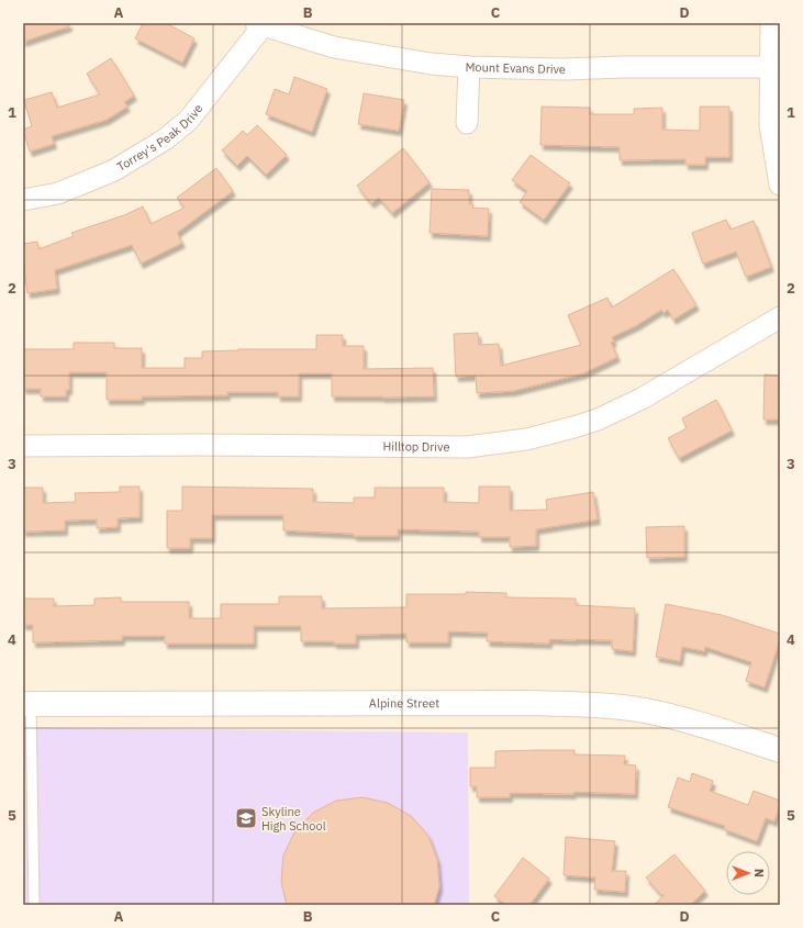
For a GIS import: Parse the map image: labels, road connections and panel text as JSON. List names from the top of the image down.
{
  "streets": {
    "street": [
      "Mount Evans Drive",
      "Torrey's Peak Drive",
      "Hilltop Drive",
      "Alpine Street"
    ]
  },
  "crossings": [
    ["Mount Evans Drive", "Torrey's Peak Drive"]
  ],
  "places": {
    "school or university": ["Skyline High School"]
  },
  "north": "right",
  "grid": {
    "columns": [
      "A",
      "B",
      "C",
      "D"
    ],
    "rows": [
      "1",
      "2",
      "3",
      "4",
      "5"
    ]
  }
}
